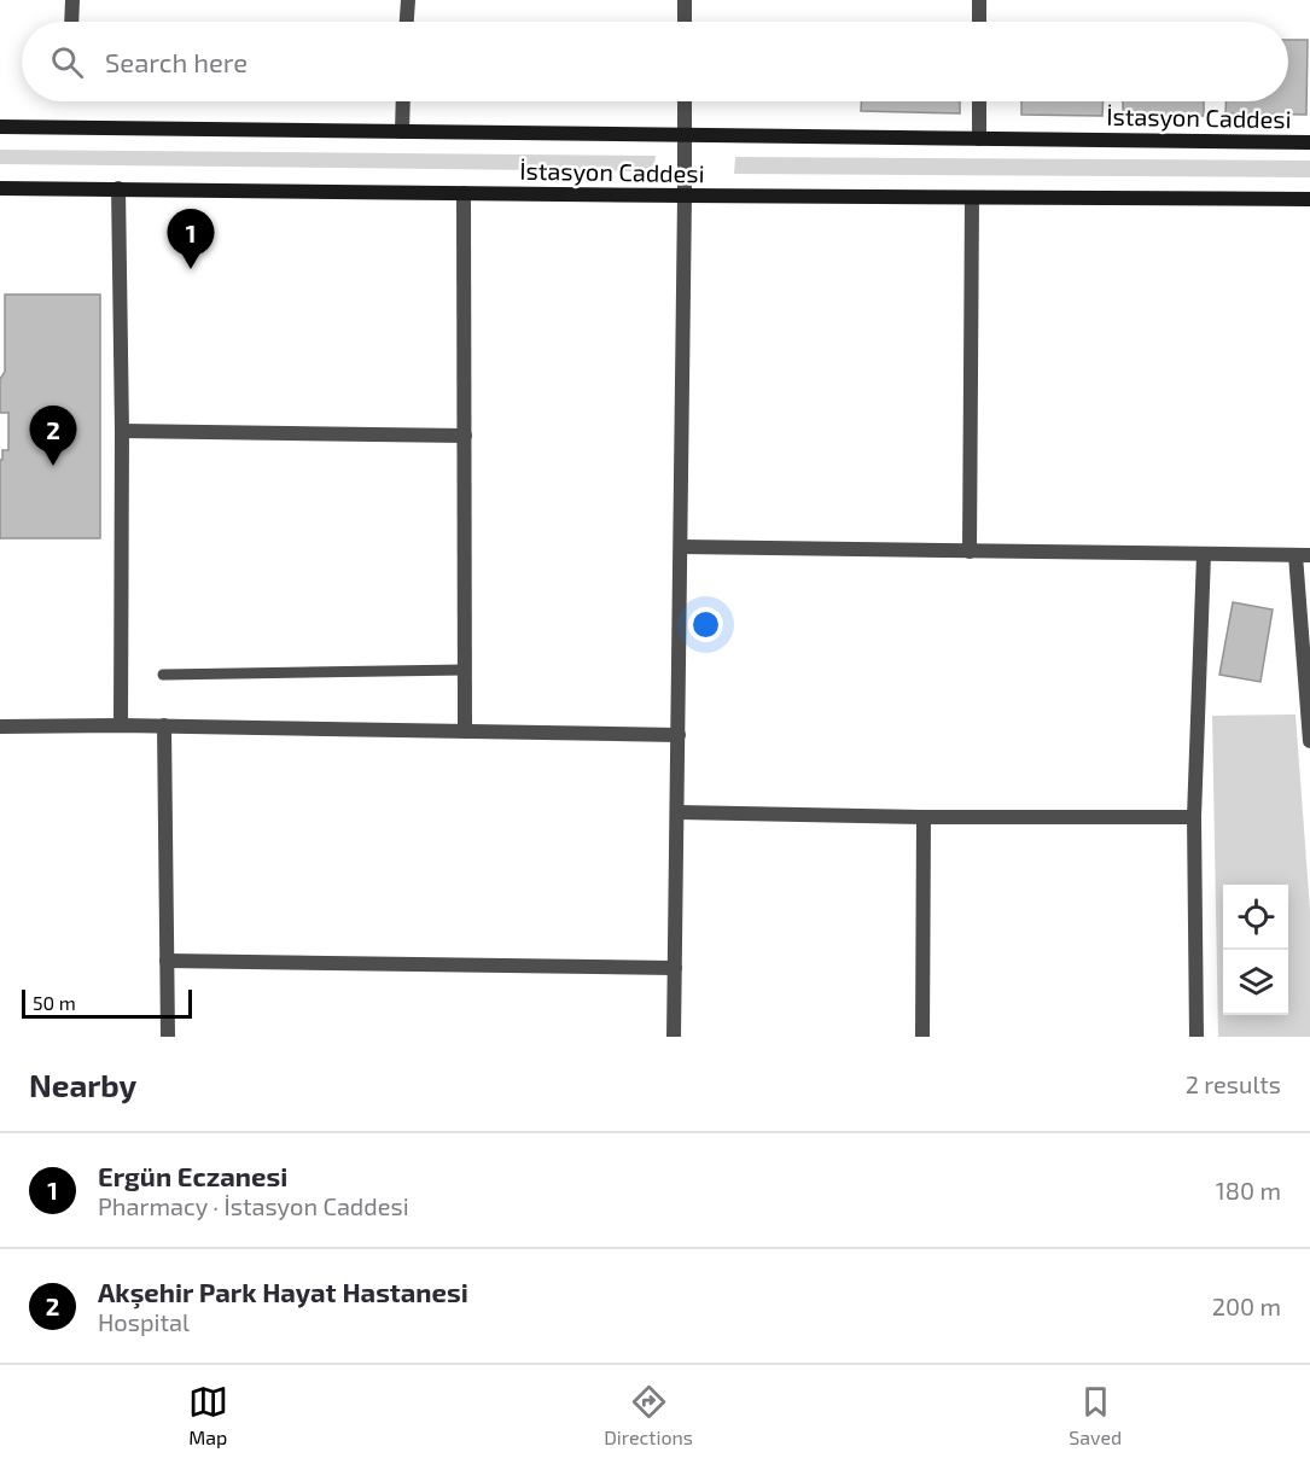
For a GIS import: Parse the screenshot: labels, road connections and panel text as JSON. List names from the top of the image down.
{
  "streets": {
    "main road": ["İstasyon Caddesi"]
  },
  "scale_bar": "50 m",
  "page": {
    "search": "Search here",
    "pins": ["1", "2"],
    "scale": "50 m",
    "heading": ["Nearby", "2 results"],
    "list": [
      {
        "mark": "1",
        "name": "Ergün Eczanesi",
        "note": "Pharmacy · İstasyon Caddesi",
        "value": "180 m"
      },
      {
        "mark": "2",
        "name": "Akşehir Park Hayat Hastanesi",
        "note": "Hospital",
        "value": "200 m"
      }
    ],
    "nav": ["Map", "Directions", "Saved"]
  }
}
